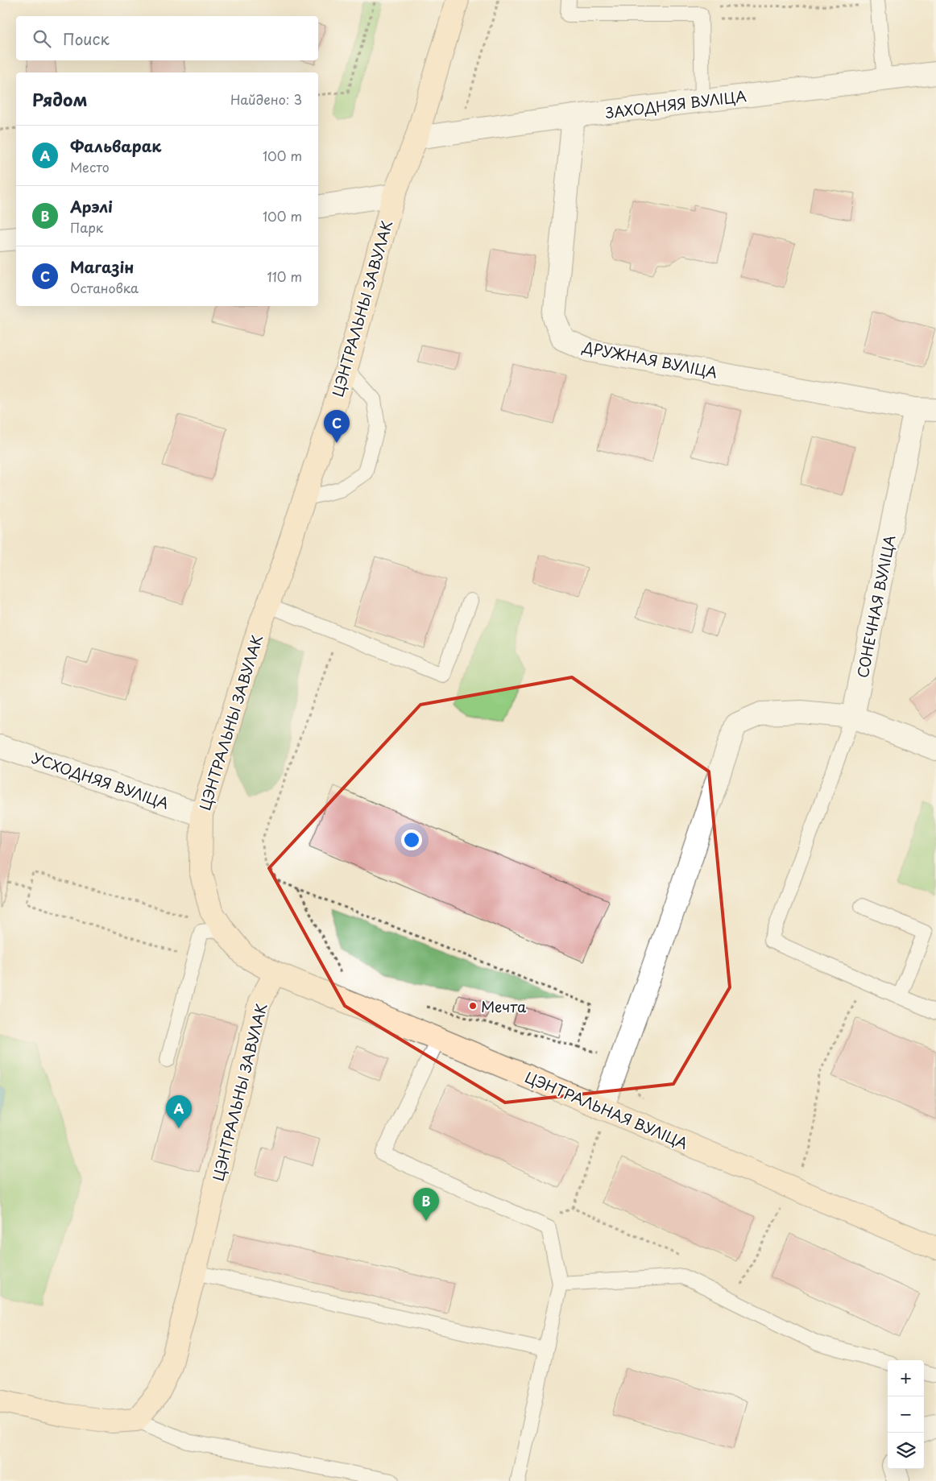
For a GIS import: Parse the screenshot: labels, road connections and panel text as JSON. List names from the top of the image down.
{
  "streets": {
    "street": [
      "ЗАХОДНЯЯ ВУЛІЦА",
      "ЦЭНТРАЛЬНЫ ЗАВУЛАК",
      "ДРУЖНАЯ ВУЛІЦА",
      "СОНЕЧНАЯ ВУЛІЦА",
      "УСХОДНЯЯ ВУЛІЦА",
      "ЦЭНТРАЛЬНАЯ ВУЛІЦА"
    ]
  },
  "crossings": [
    ["ЗАХОДНЯЯ ВУЛІЦА", "ЦЭНТРАЛЬНЫ ЗАВУЛАК"],
    ["ЗАХОДНЯЯ ВУЛІЦА", "ДРУЖНАЯ ВУЛІЦА"],
    ["ЦЭНТРАЛЬНЫ ЗАВУЛАК", "УСХОДНЯЯ ВУЛІЦА"],
    ["ЦЭНТРАЛЬНЫ ЗАВУЛАК", "ЦЭНТРАЛЬНАЯ ВУЛІЦА"],
    ["ДРУЖНАЯ ВУЛІЦА", "СОНЕЧНАЯ ВУЛІЦА"]
  ],
  "places": ["Мечта"],
  "page": {
    "search": "Поиск",
    "heading": ["Рядом", "Найдено: 3"],
    "list": [
      {
        "mark": "A",
        "name": "Фальварак",
        "note": "Место",
        "value": "100 m"
      },
      {
        "mark": "B",
        "name": "Арэлі",
        "note": "Парк",
        "value": "100 m"
      },
      {
        "mark": "C",
        "name": "Магазін",
        "note": "Остановка",
        "value": "110 m"
      }
    ],
    "pins": ["C", "A", "B"],
    "map_buttons": ["+", "−"]
  }
}
